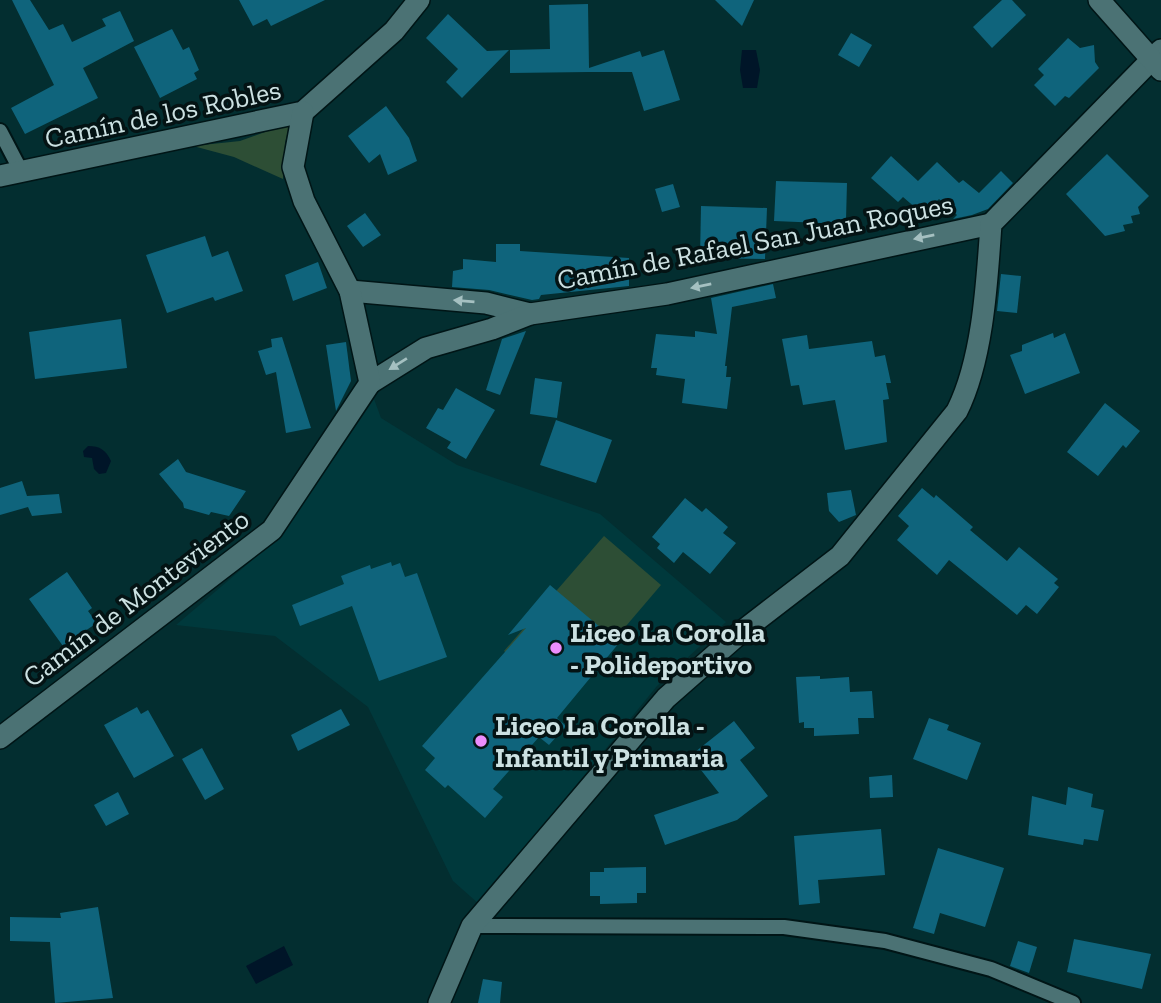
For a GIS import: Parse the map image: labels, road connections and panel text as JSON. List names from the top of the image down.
{
  "streets": {
    "street": ["Camín de los Robles", "Camín de Rafael San Juan Roques", "Camín de Monteviento"]
  },
  "crossings": [
    ["Camín de Rafael San Juan Roques", "Camín de Monteviento"]
  ],
  "one_way": ["Camín de Rafael San Juan Roques"],
  "places": ["Liceo La Corolla - Polideportivo", "Liceo La Corolla - Infantil y Primaria"]
}
